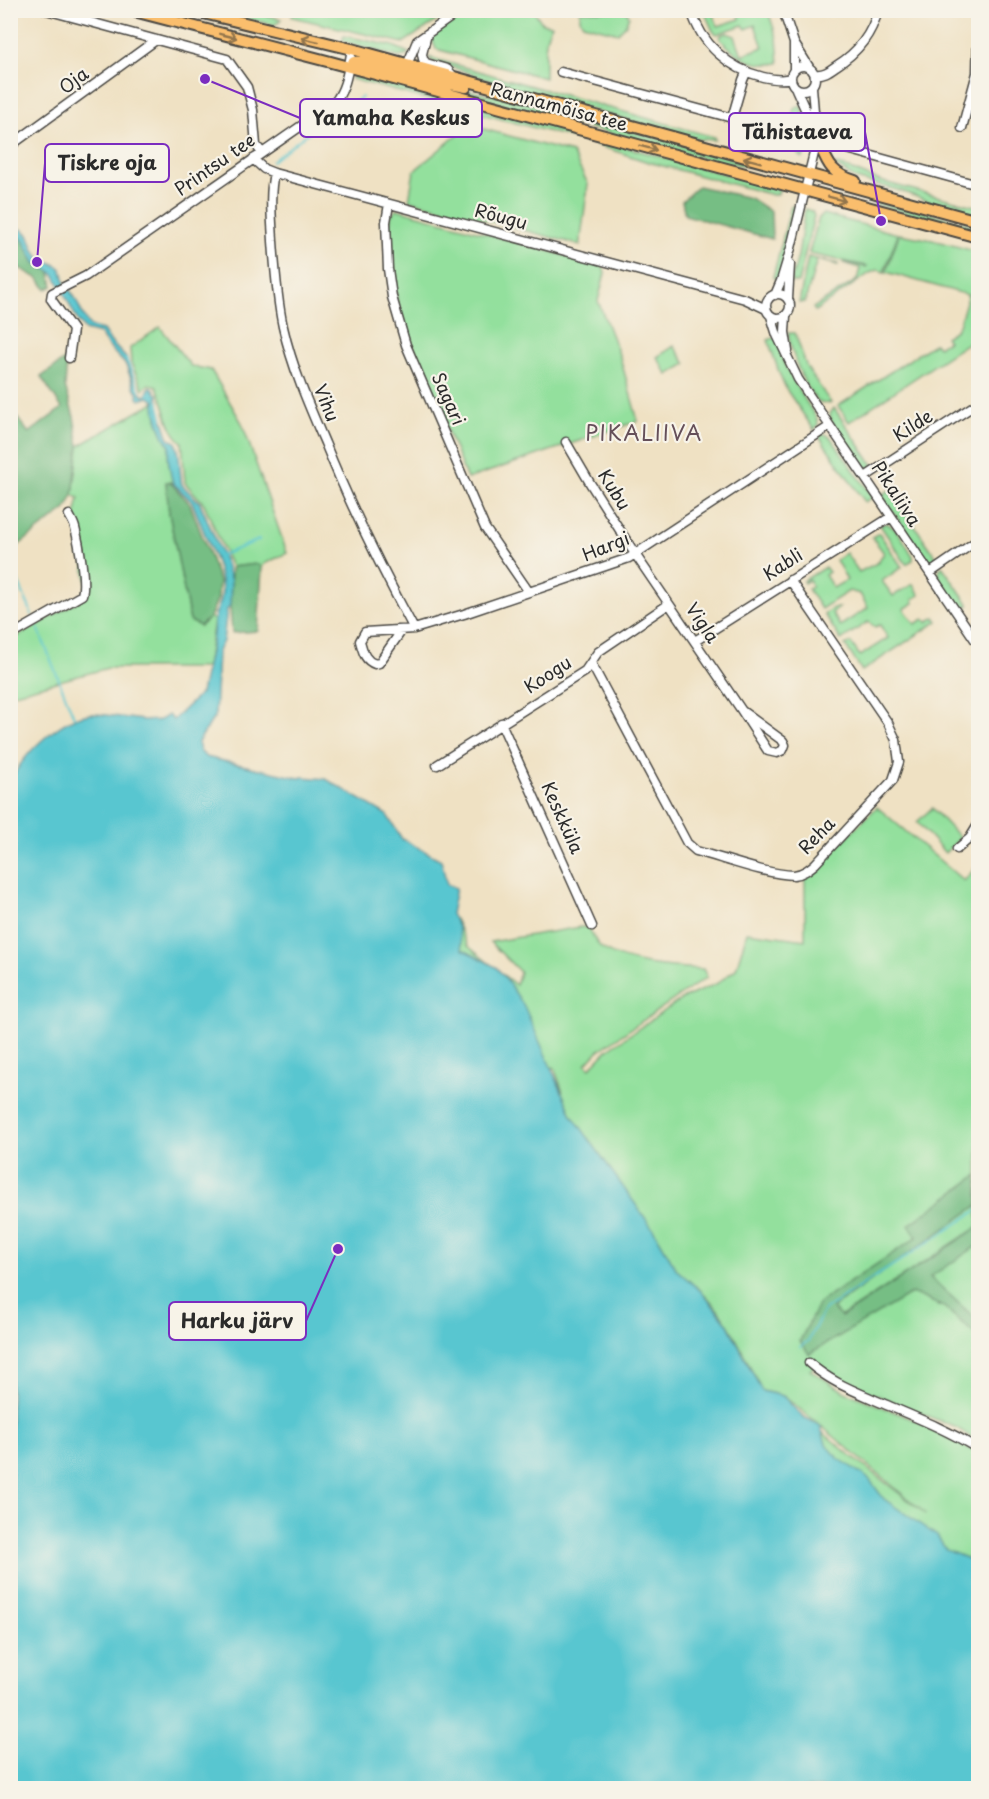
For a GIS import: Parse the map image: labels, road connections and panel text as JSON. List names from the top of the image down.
{
  "streets": {
    "main road": ["Rannamõisa tee"],
    "street": [
      "Oja",
      "Printsu tee",
      "Rõugu",
      "Sagari",
      "Vihu",
      "Kilde",
      "Kubu",
      "Pikaliiva",
      "Hargi",
      "Kabli",
      "Vigla",
      "Koogu",
      "Keskküla",
      "Reha"
    ]
  },
  "crossings": [
    ["Rannamõisa tee", "Printsu tee"],
    ["Rannamõisa tee", "Pikaliiva"],
    ["Printsu tee", "Rõugu"],
    ["Rõugu", "Sagari"],
    ["Rõugu", "Vihu"],
    ["Rõugu", "Pikaliiva"],
    ["Sagari", "Hargi"],
    ["Vihu", "Hargi"],
    ["Kilde", "Pikaliiva"],
    ["Kubu", "Hargi"],
    ["Kubu", "Vigla"],
    ["Pikaliiva", "Hargi"],
    ["Pikaliiva", "Kabli"],
    ["Hargi", "Vigla"],
    ["Kabli", "Vigla"],
    ["Kabli", "Reha"],
    ["Vigla", "Koogu"],
    ["Koogu", "Keskküla"],
    ["Koogu", "Reha"]
  ],
  "districts": ["PIKALIIVA"],
  "places": [
    "Yamaha Keskus",
    "Tähistaeva",
    "Tiskre oja",
    "Harku järv"
  ]
}
